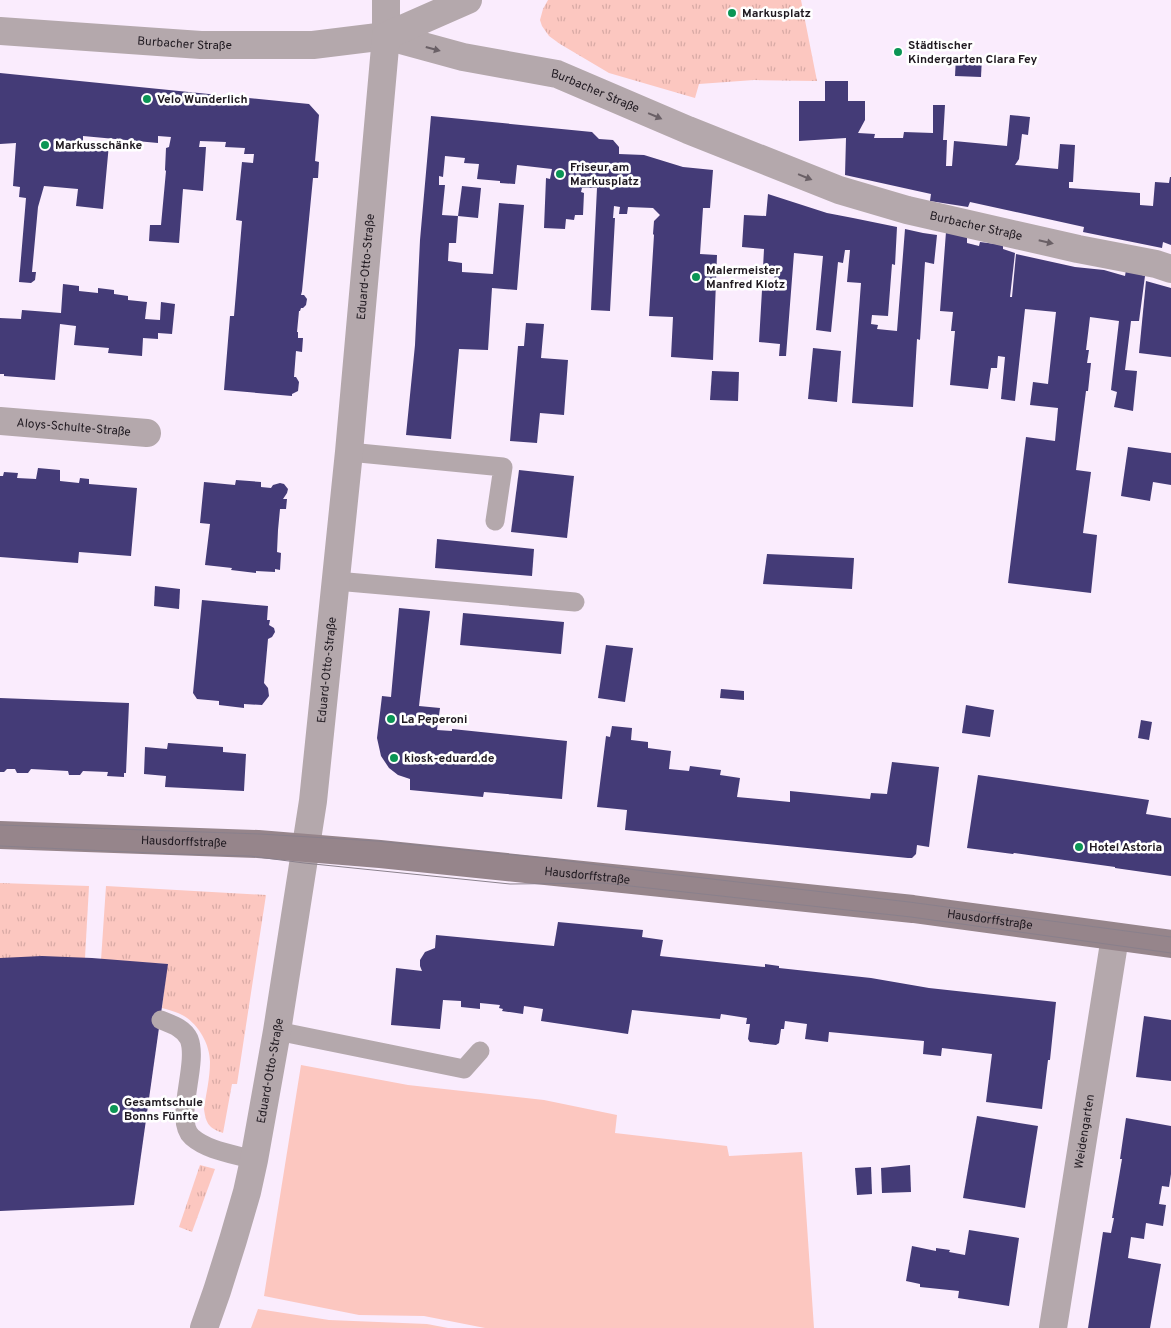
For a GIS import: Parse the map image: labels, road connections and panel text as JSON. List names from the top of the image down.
{
  "streets": {
    "main road": ["Hausdorffstraße"],
    "street": [
      "Burbacher Straße",
      "Eduard-Otto-Straße",
      "Aloys-Schulte-Straße",
      "Weidengarten"
    ]
  },
  "crossings": [
    ["Burbacher Straße", "Eduard-Otto-Straße"],
    ["Eduard-Otto-Straße", "Hausdorffstraße"],
    ["Hausdorffstraße", "Weidengarten"]
  ],
  "one_way": ["Burbacher Straße"],
  "places": [
    "Markusplatz",
    "Städtischer Kindergarten Clara Fey",
    "Velo Wunderlich",
    "Markusschänke",
    "Friseur am Markusplatz",
    "Malermeister Manfred Klotz",
    "La Peperoni",
    "kiosk-eduard.de",
    "Hotel Astoria",
    "Gesamtschule Bonns Fünfte"
  ]
}
